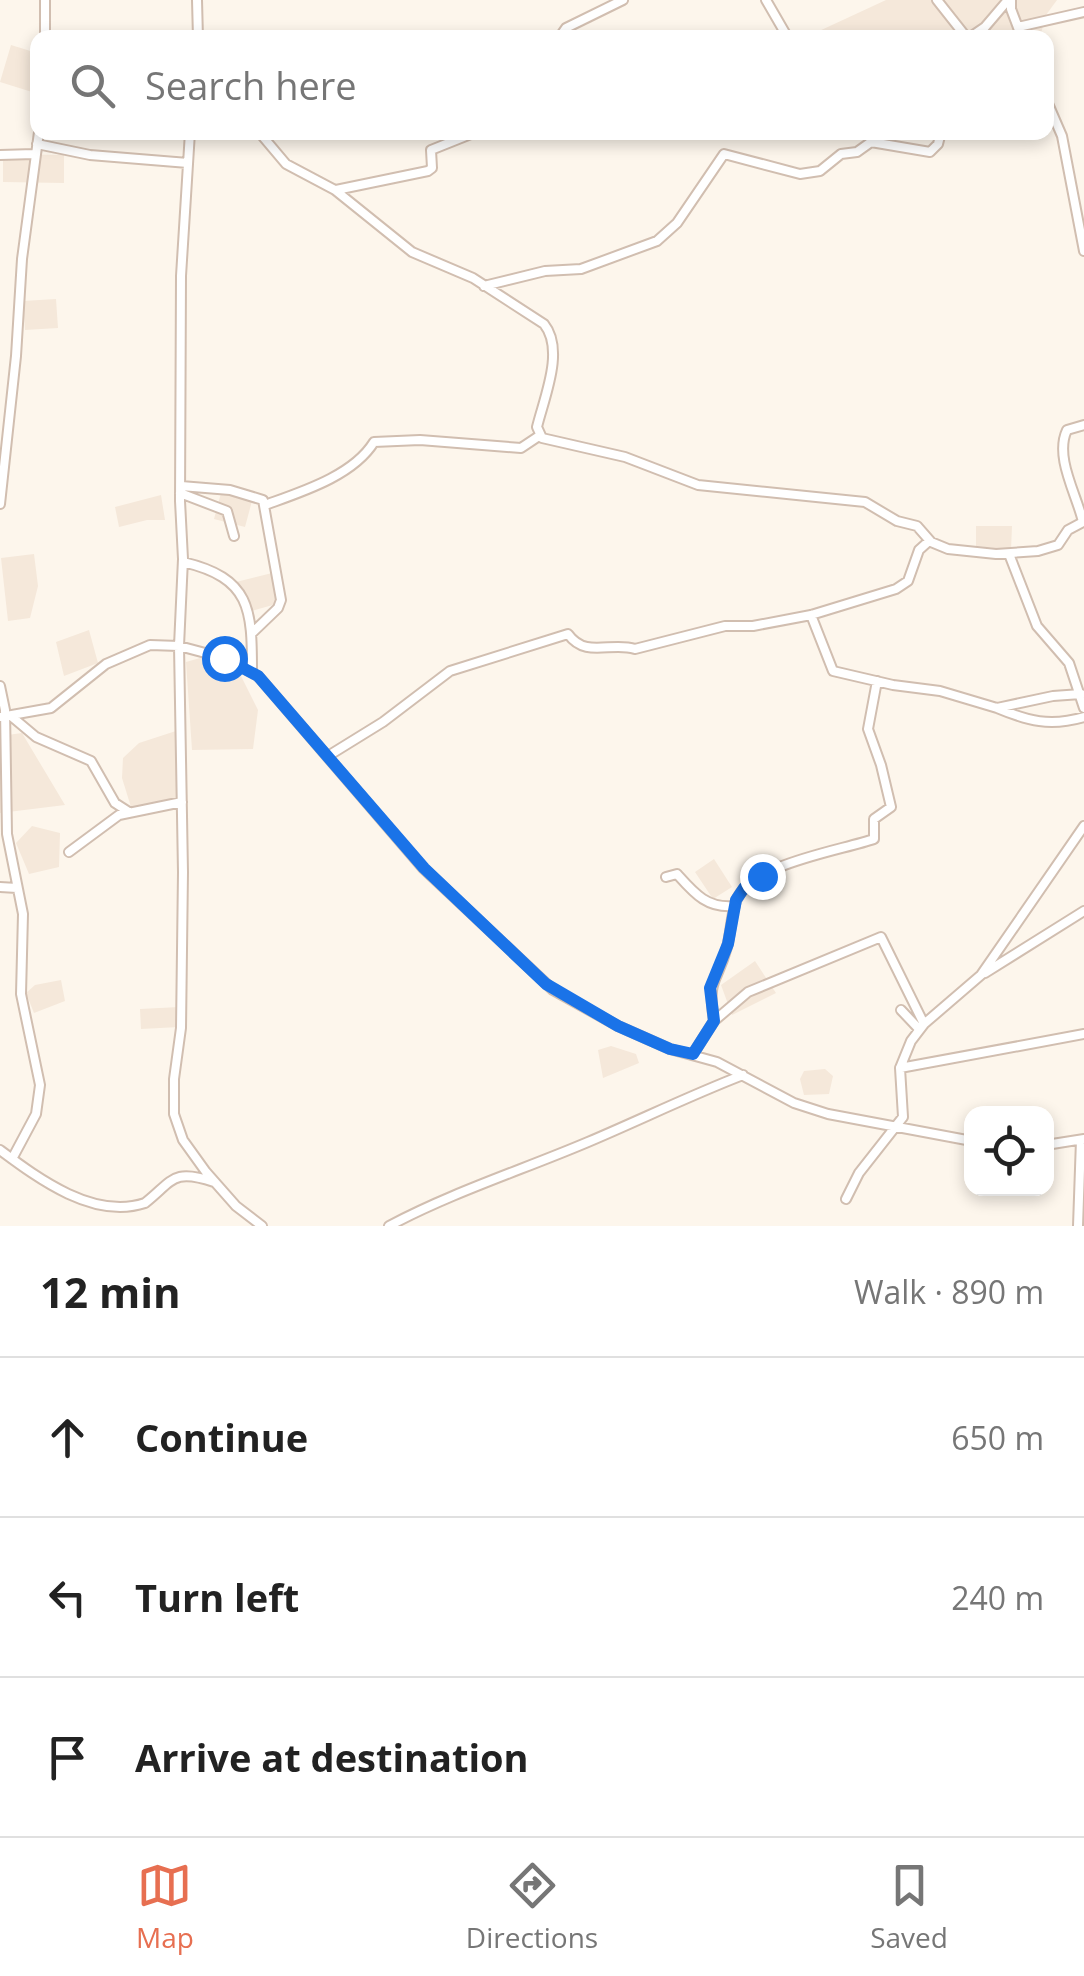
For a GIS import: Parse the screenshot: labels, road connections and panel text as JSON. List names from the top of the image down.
{
  "page": {
    "search": "Search here",
    "heading": ["12 min", "Walk · 890 m"],
    "list": [
      ["Continue", "650 m"],
      ["Turn left", "240 m"],
      "Arrive at destination"
    ],
    "nav": ["Map", "Directions", "Saved"]
  }
}
